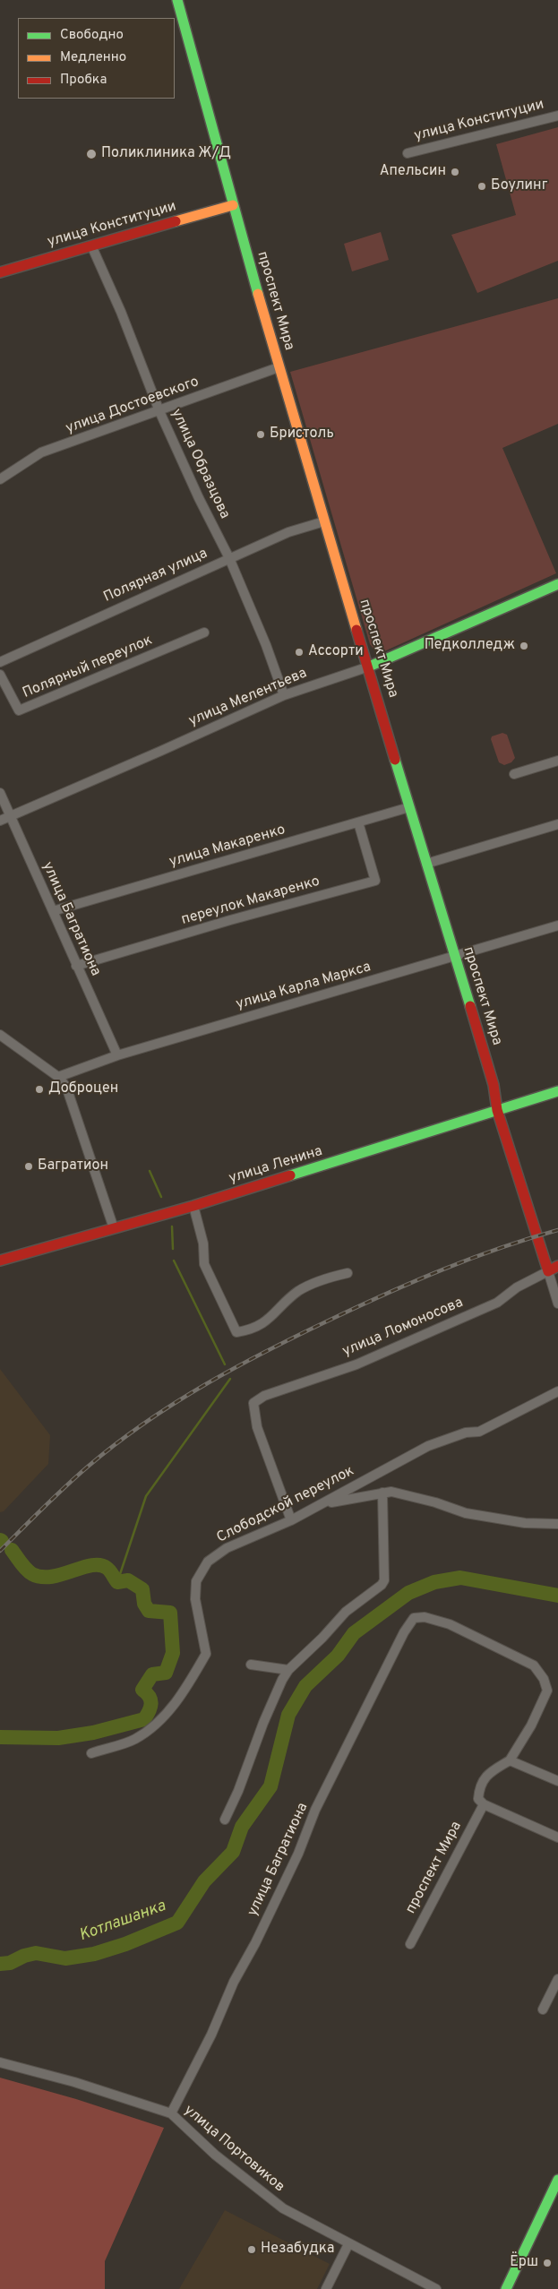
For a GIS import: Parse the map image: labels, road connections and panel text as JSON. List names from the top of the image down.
{
  "streets": {
    "street": [
      "улица Конституции",
      "проспект Мира",
      "улица Достоевского",
      "улица Образцова",
      "Полярная улица",
      "Полярный переулок",
      "улица Мелентьева",
      "улица Макаренко",
      "переулок Макаренко",
      "улица Багратиона",
      "улица Карла Маркса",
      "улица Ленина",
      "улица Ломоносова",
      "Слободской переулок",
      "улица Портовиков"
    ]
  },
  "crossings": [
    ["улица Конституции", "проспект Мира"],
    ["улица Конституции", "улица Образцова"],
    ["проспект Мира", "улица Достоевского"],
    ["проспект Мира", "Полярная улица"],
    ["проспект Мира", "улица Мелентьева"],
    ["проспект Мира", "улица Макаренко"],
    ["проспект Мира", "улица Карла Маркса"],
    ["проспект Мира", "улица Ленина"],
    ["проспект Мира", "улица Ломоносова"],
    ["улица Достоевского", "улица Образцова"],
    ["улица Образцова", "Полярная улица"],
    ["улица Образцова", "улица Мелентьева"],
    ["улица Мелентьева", "улица Багратиона"],
    ["улица Макаренко", "переулок Макаренко"],
    ["улица Макаренко", "улица Багратиона"],
    ["переулок Макаренко", "улица Багратиона"],
    ["улица Багратиона", "улица Карла Маркса"],
    ["улица Багратиона", "улица Портовиков"],
    ["улица Ломоносова", "Слободской переулок"]
  ],
  "water": ["Котлашанка"],
  "places": [
    "Поликлиника Ж/Д",
    "Апельсин",
    "Боулинг",
    "Бристоль",
    "Педколледж",
    "Ассорти",
    "Доброцен",
    "Багратион",
    "Незабудка",
    "Ёрш"
  ],
  "legend": ["Свободно", "Медленно", "Пробка"]
}
